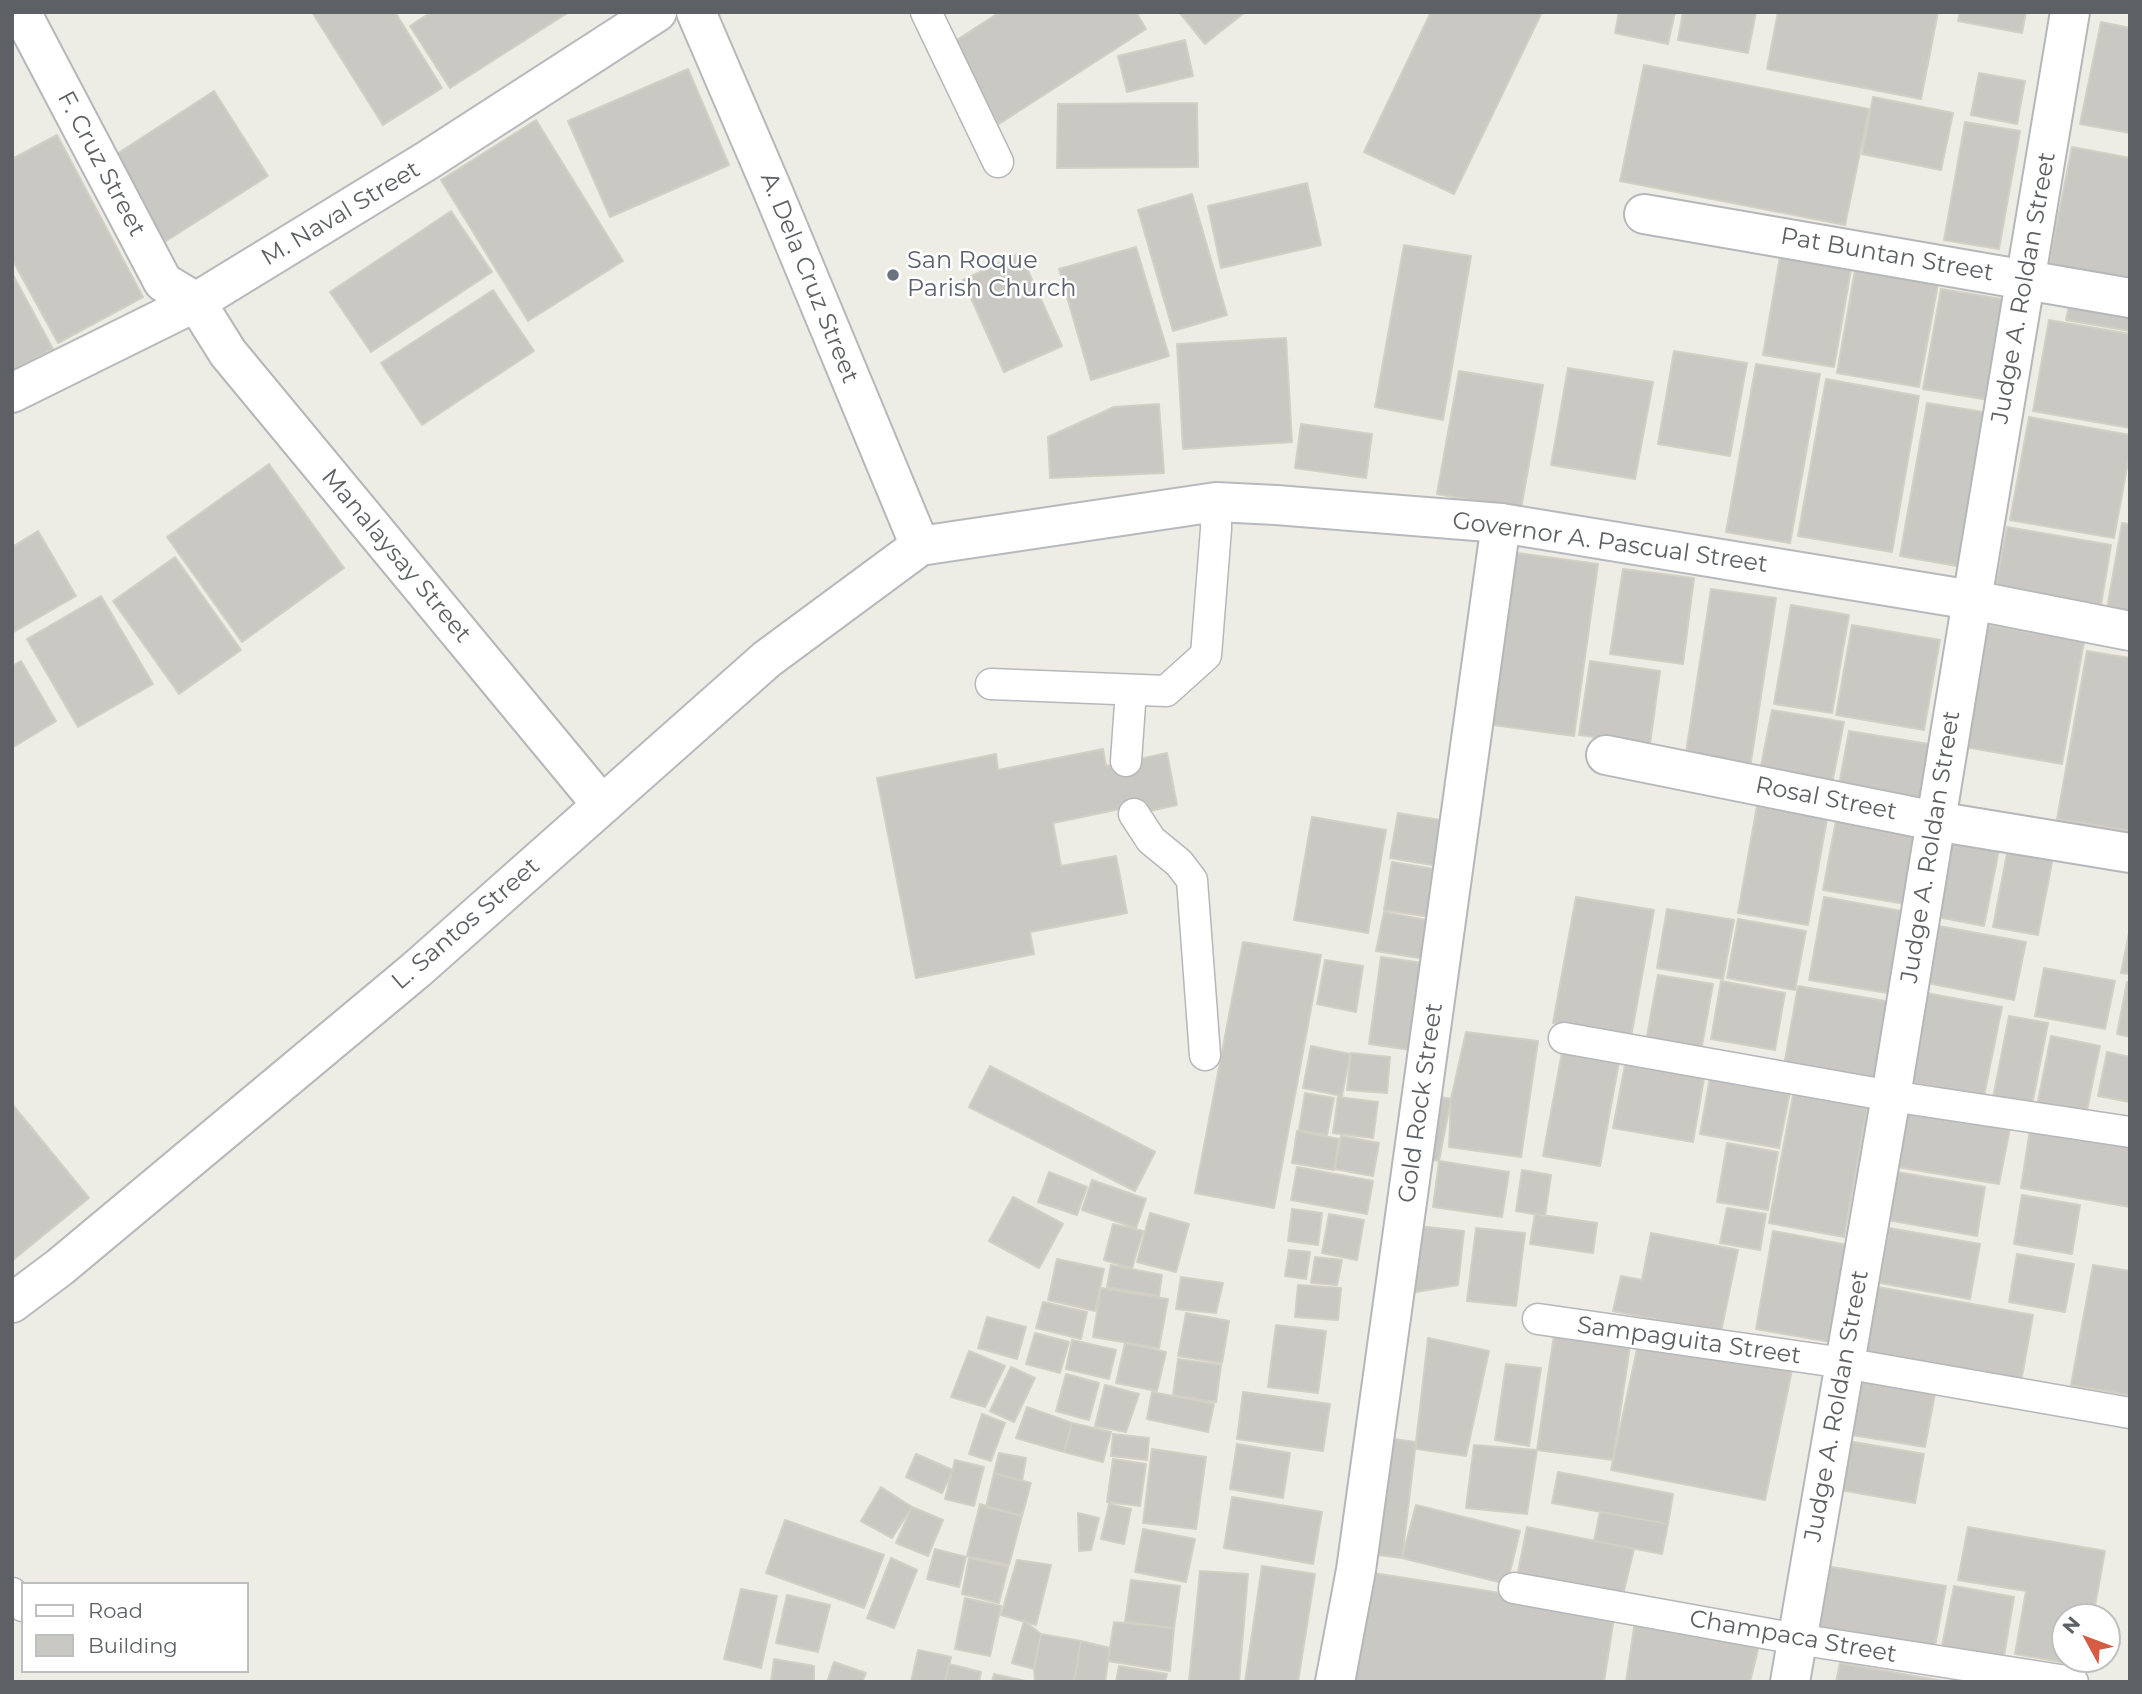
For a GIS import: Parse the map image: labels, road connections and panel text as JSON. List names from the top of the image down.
{
  "streets": {
    "street": [
      "F. Cruz Street",
      "M. Naval Street",
      "Pat Buntan Street",
      "A. Dela Cruz Street",
      "Judge A. Roldan Street",
      "Governor A. Pascual Street",
      "Manalaysay Street",
      "Rosal Street",
      "L. Santos Street",
      "Gold Rock Street"
    ],
    "lane": ["Sampaguita Street", "Champaca Street"]
  },
  "crossings": [
    ["F. Cruz Street", "M. Naval Street"],
    ["F. Cruz Street", "Manalaysay Street"],
    ["M. Naval Street", "Manalaysay Street"],
    ["Pat Buntan Street", "Judge A. Roldan Street"],
    ["A. Dela Cruz Street", "Governor A. Pascual Street"],
    ["A. Dela Cruz Street", "L. Santos Street"],
    ["Judge A. Roldan Street", "Governor A. Pascual Street"],
    ["Judge A. Roldan Street", "Rosal Street"],
    ["Judge A. Roldan Street", "Sampaguita Street"],
    ["Judge A. Roldan Street", "Champaca Street"],
    ["Governor A. Pascual Street", "L. Santos Street"],
    ["Governor A. Pascual Street", "Gold Rock Street"],
    ["Manalaysay Street", "L. Santos Street"]
  ],
  "places": ["San Roque Parish Church"],
  "legend": ["Road", "Building"],
  "north": "top left"
}
